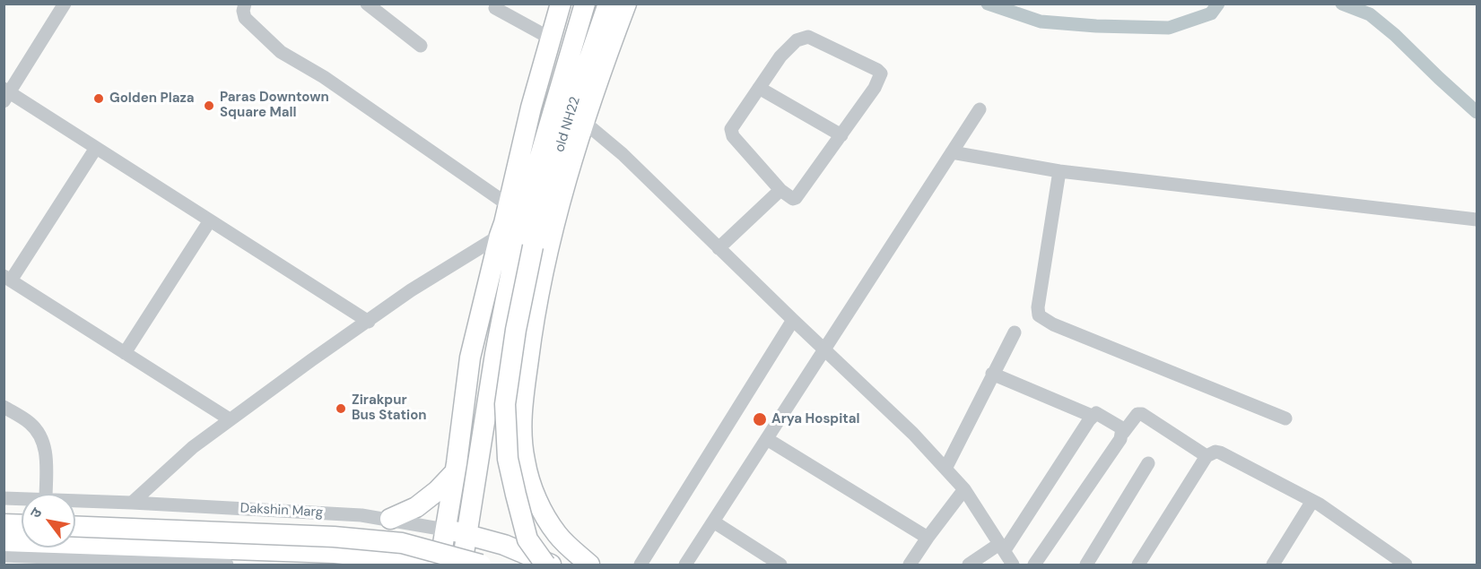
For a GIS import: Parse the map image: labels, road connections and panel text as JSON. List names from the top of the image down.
{
  "streets": {
    "highway": ["old NH22", "Dakshin Marg"]
  },
  "places": [
    "Golden Plaza",
    "Paras Downtown Square Mall",
    "Zirakpur Bus Station",
    "Arya Hospital"
  ],
  "north": "top left"
}
